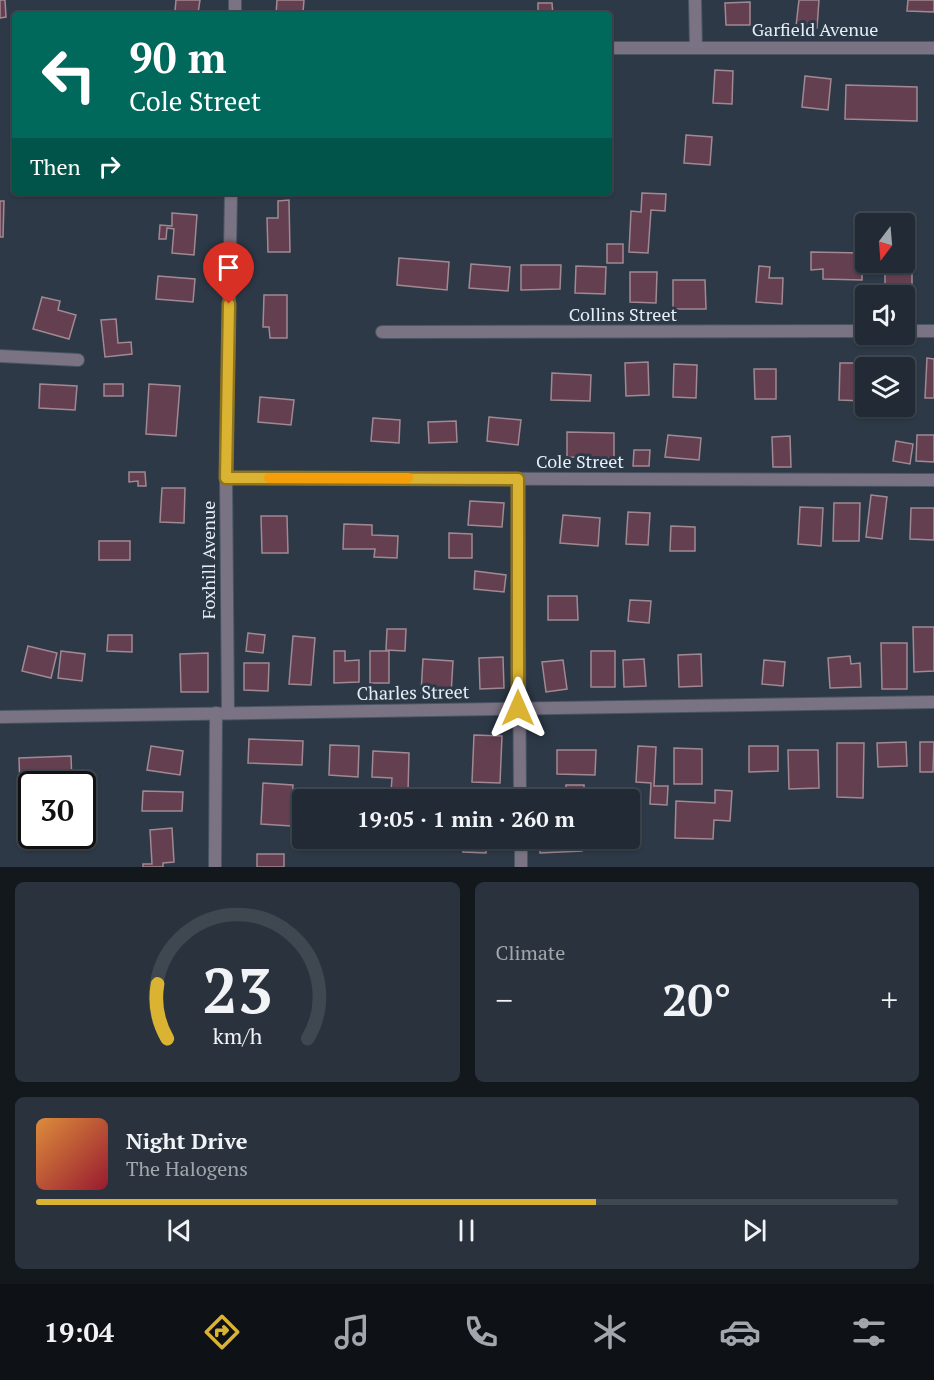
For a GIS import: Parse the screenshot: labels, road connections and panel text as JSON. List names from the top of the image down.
{
  "streets": {
    "street": [
      "Garfield Avenue",
      "Collins Street",
      "Cole Street",
      "Foxhill Avenue",
      "Charles Street"
    ]
  },
  "crossings": [
    ["Cole Street", "Foxhill Avenue"],
    ["Foxhill Avenue", "Charles Street"]
  ],
  "north": "bottom",
  "page": {
    "turn": ["90 m", "Cole Street"],
    "then": "Then",
    "limit": "30",
    "trip": "19:05 · 1 min · 260 m",
    "tile": "Climate",
    "heat": ["−", "20°", "+"],
    "song": ["Night Drive", "The Halogens"],
    "tabs": "19:04",
    "gauge": ["23", "km/h"]
  }
}
